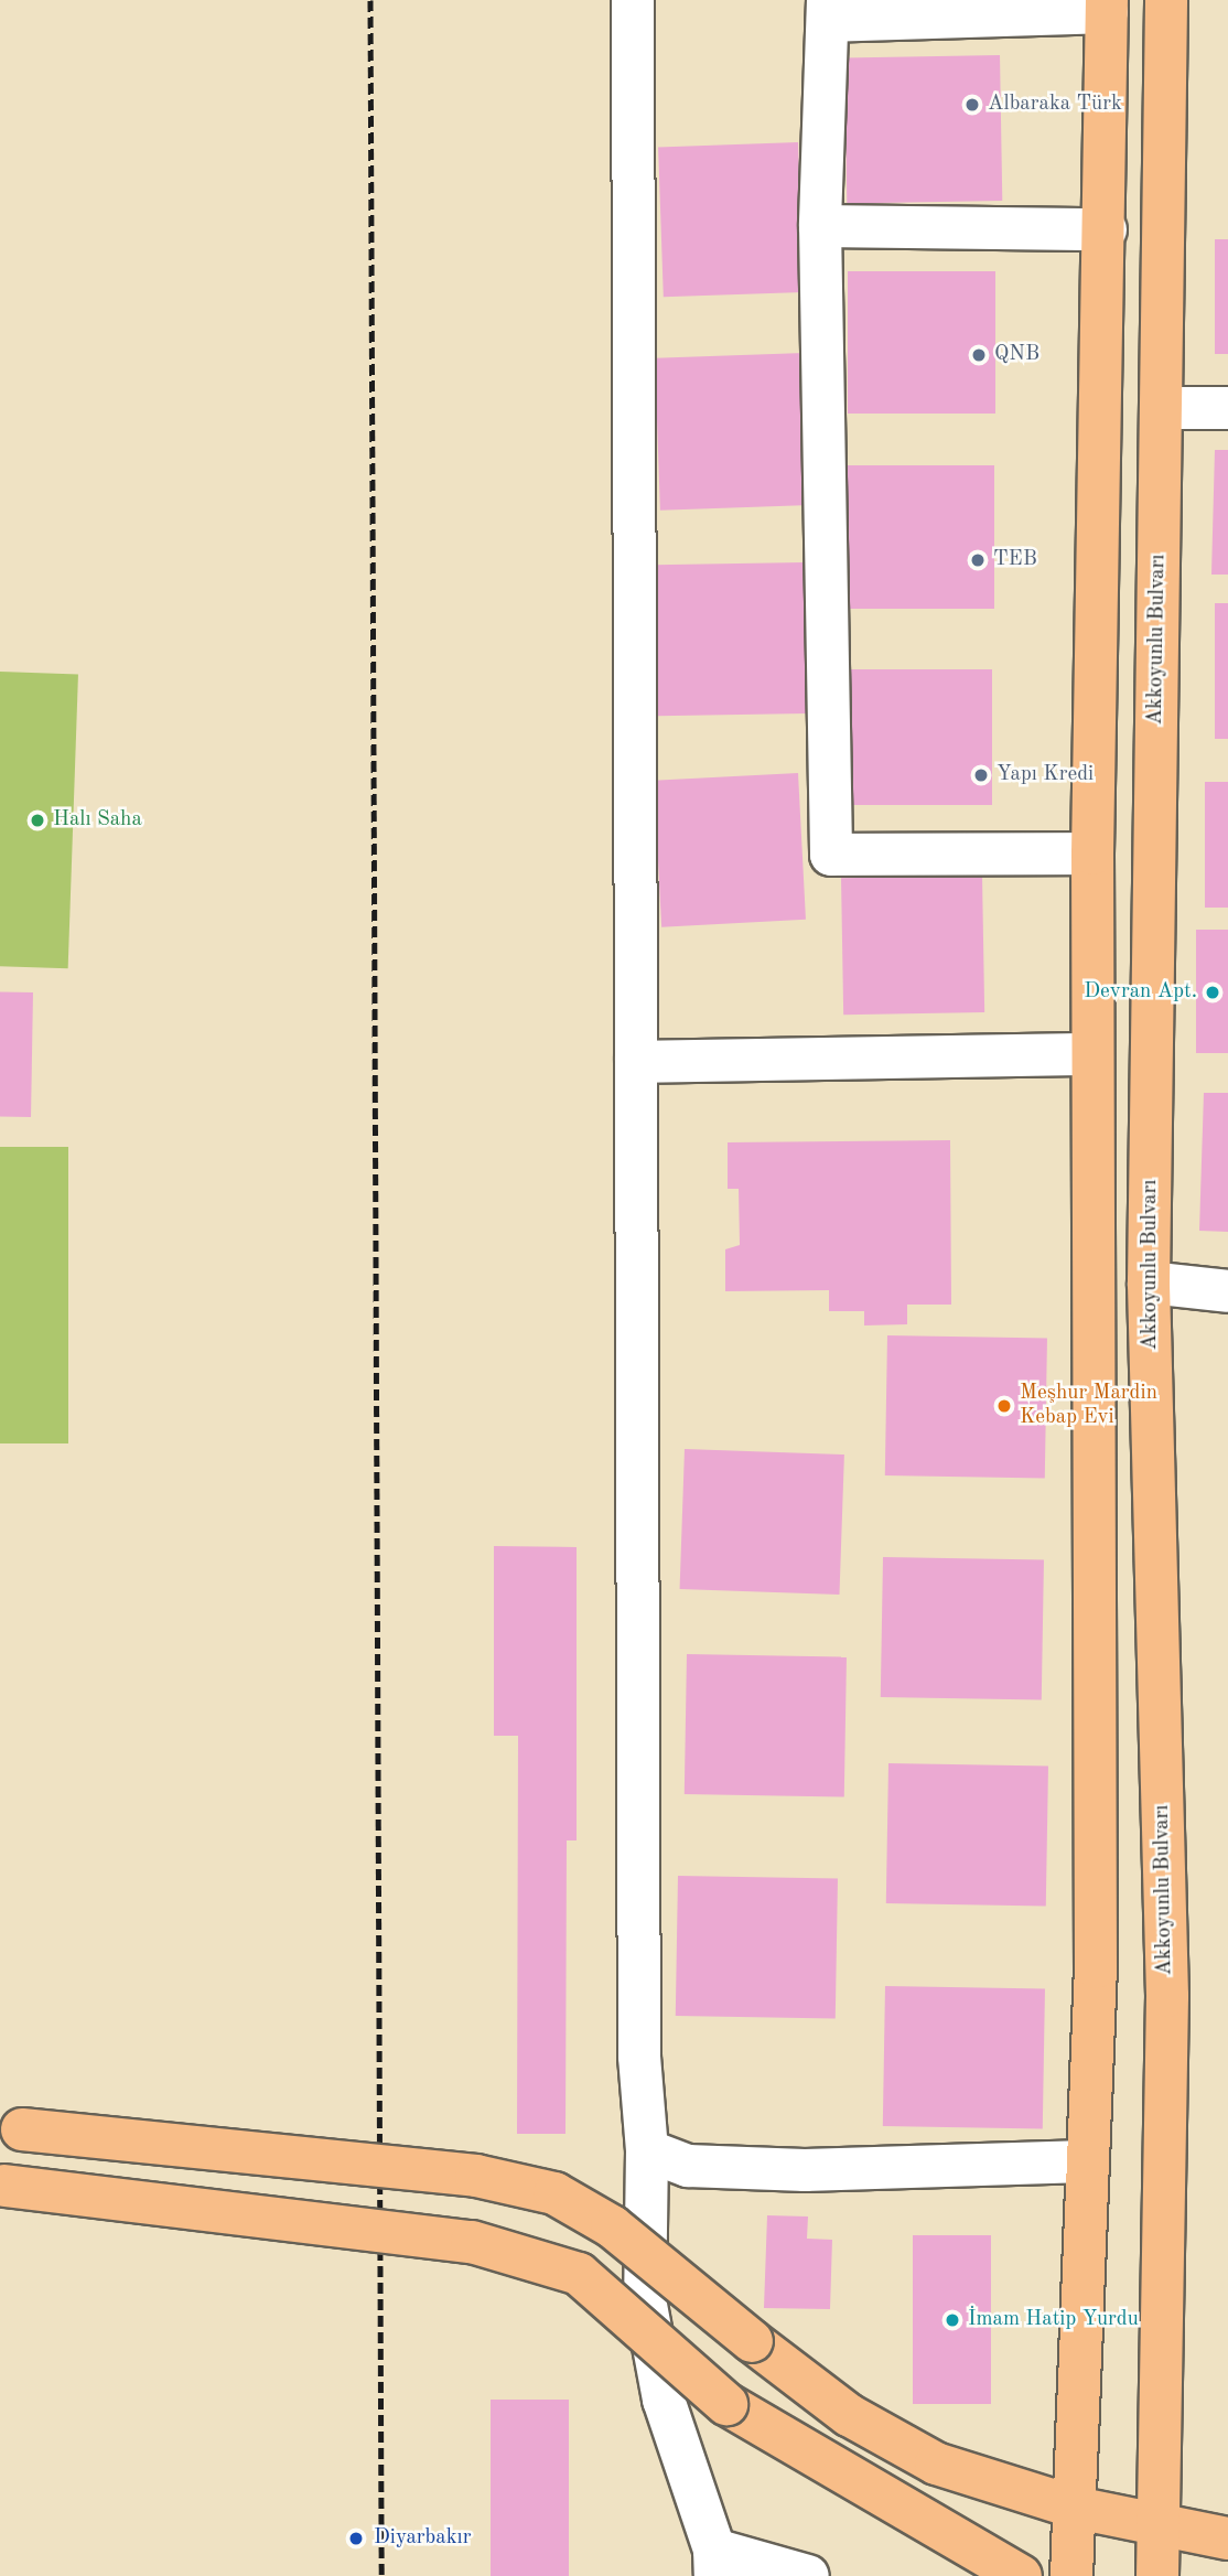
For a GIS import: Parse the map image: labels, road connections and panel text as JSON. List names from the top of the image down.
{
  "streets": {
    "main road": ["Akkoyunlu Bulvarı"]
  },
  "places": [
    "Albaraka Türk",
    "QNB",
    "TEB",
    "Yapı Kredi",
    "Halı Saha",
    "Devran Apt.",
    "Meşhur Mardin Kebap Evi",
    "İmam Hatip Yurdu",
    "Diyarbakır"
  ]
}
